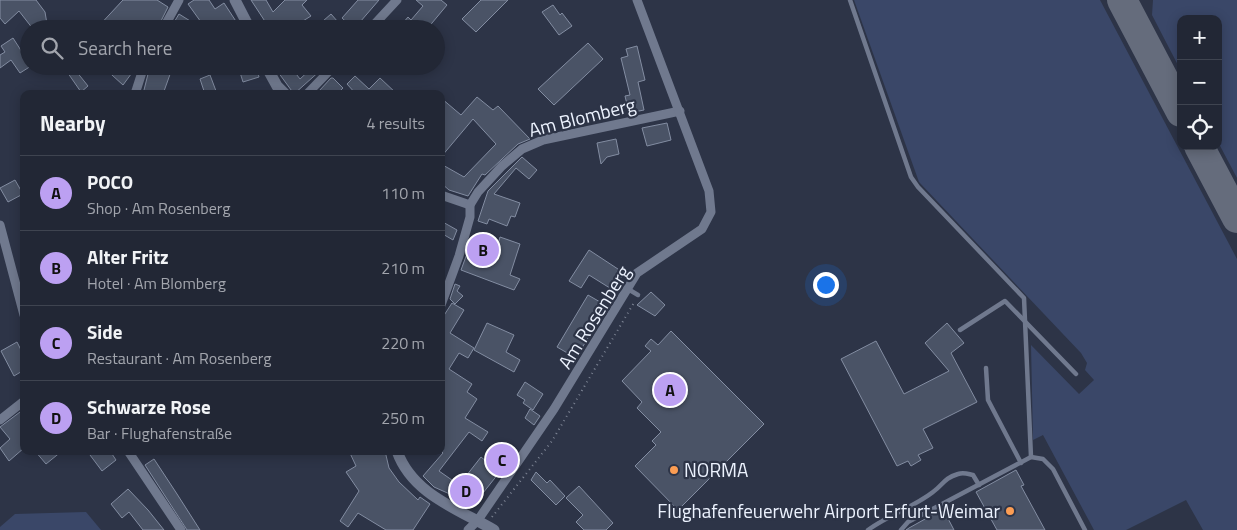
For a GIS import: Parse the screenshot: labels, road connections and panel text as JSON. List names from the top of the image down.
{
  "streets": {
    "street": ["Am Blomberg", "Am Rosenberg"]
  },
  "crossings": [
    ["Am Blomberg", "Am Rosenberg"]
  ],
  "places": ["NORMA", "Flughafenfeuerwehr Airport Erfurt-Weimar"],
  "page": {
    "map_buttons": ["+", "−"],
    "search": "Search here",
    "heading": ["Nearby", "4 results"],
    "list": [
      {
        "mark": "A",
        "name": "POCO",
        "note": "Shop · Am Rosenberg",
        "value": "110 m"
      },
      {
        "mark": "B",
        "name": "Alter Fritz",
        "note": "Hotel · Am Blomberg",
        "value": "210 m"
      },
      {
        "mark": "C",
        "name": "Side",
        "note": "Restaurant · Am Rosenberg",
        "value": "220 m"
      },
      {
        "mark": "D",
        "name": "Schwarze Rose",
        "note": "Bar · Flughafenstraße",
        "value": "250 m"
      }
    ],
    "pins": [
      "B",
      "A",
      "C",
      "D"
    ]
  }
}
